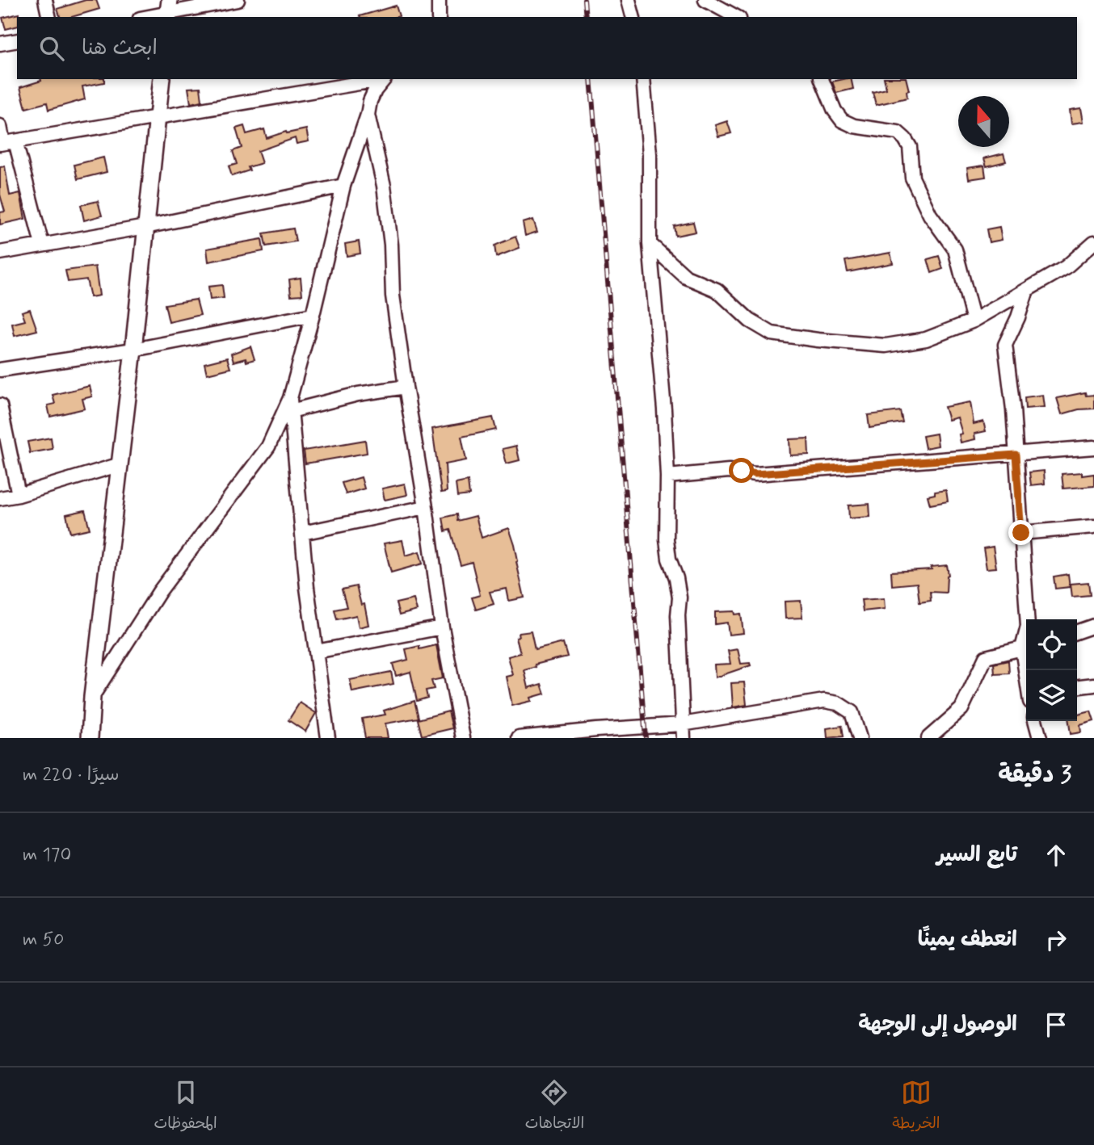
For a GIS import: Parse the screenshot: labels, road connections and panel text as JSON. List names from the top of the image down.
{
  "north": "top",
  "page": {
    "search": "ابحث هنا",
    "heading": ["3 دقيقة", "سيرًا · 220 m"],
    "list": [
      ["تابع السير", "170 m"],
      ["انعطف يمينًا", "50 m"],
      "الوصول إلى الوجهة"
    ],
    "nav": ["الخريطة", "الاتجاهات", "المحفوظات"]
  }
}
